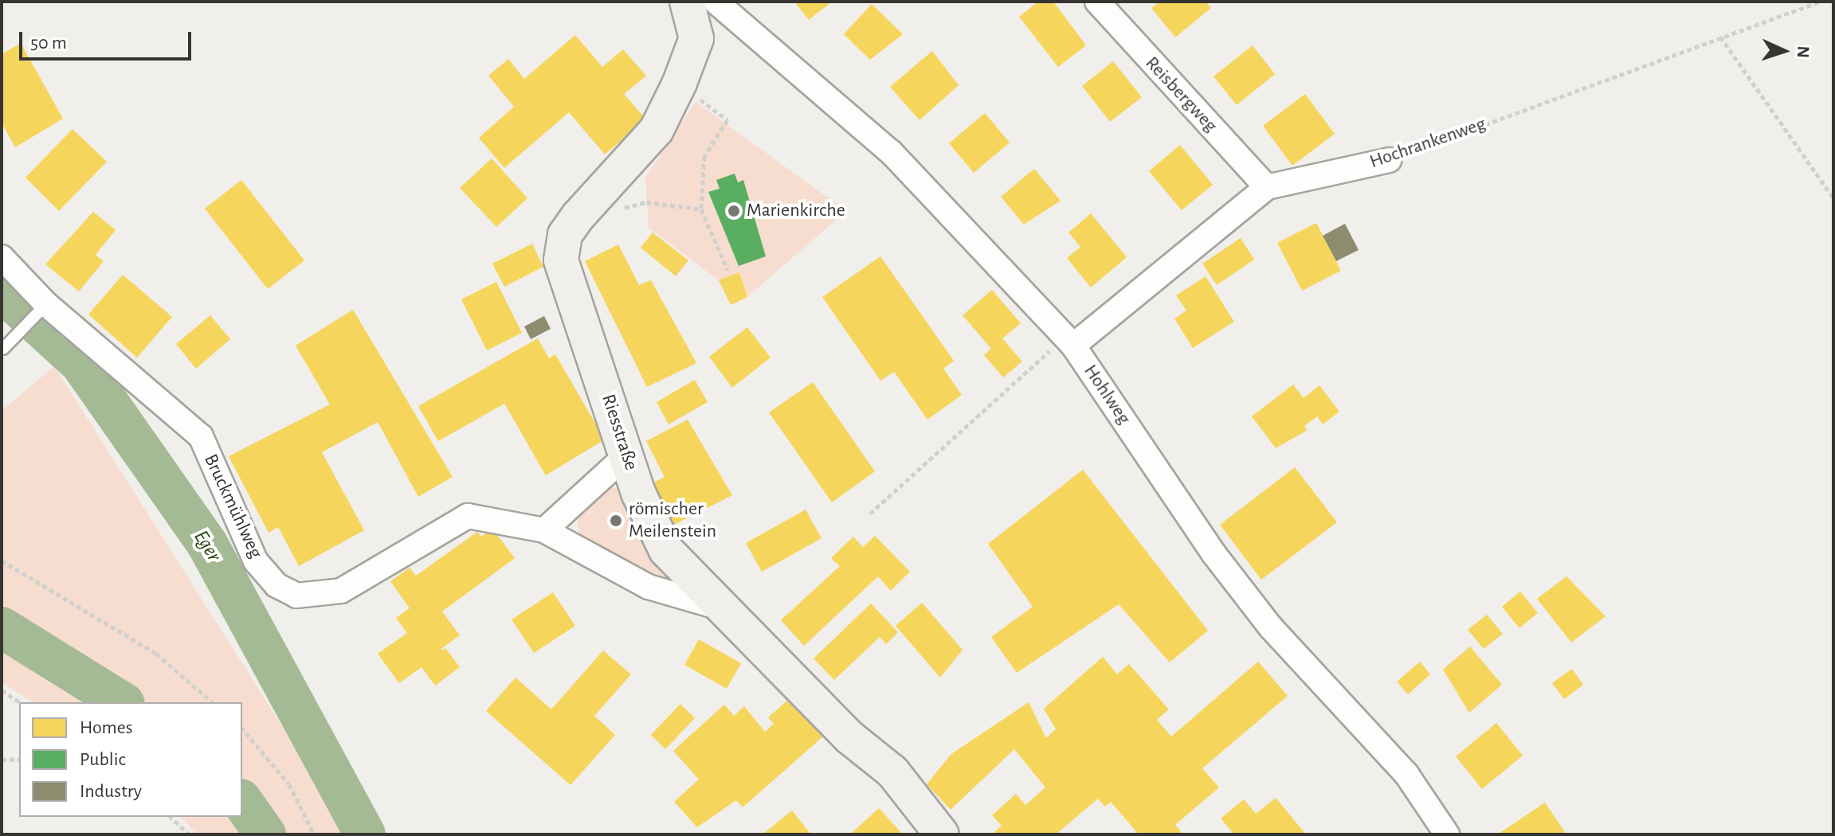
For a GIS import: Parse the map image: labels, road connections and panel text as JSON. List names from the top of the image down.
{
  "streets": {
    "street": [
      "Reisbergweg",
      "Hochrankenweg",
      "Hohlweg",
      "Riesstraße",
      "Bruckmühlweg"
    ]
  },
  "crossings": [
    ["Reisbergweg", "Hochrankenweg"],
    ["Hochrankenweg", "Hohlweg"],
    ["Hohlweg", "Riesstraße"],
    ["Riesstraße", "Bruckmühlweg"]
  ],
  "water": ["Eger"],
  "places": ["Marienkirche", "römischer Meilenstein"],
  "legend": ["Homes", "Public", "Industry"],
  "scale_bar": "50 m",
  "north": "right"
}
